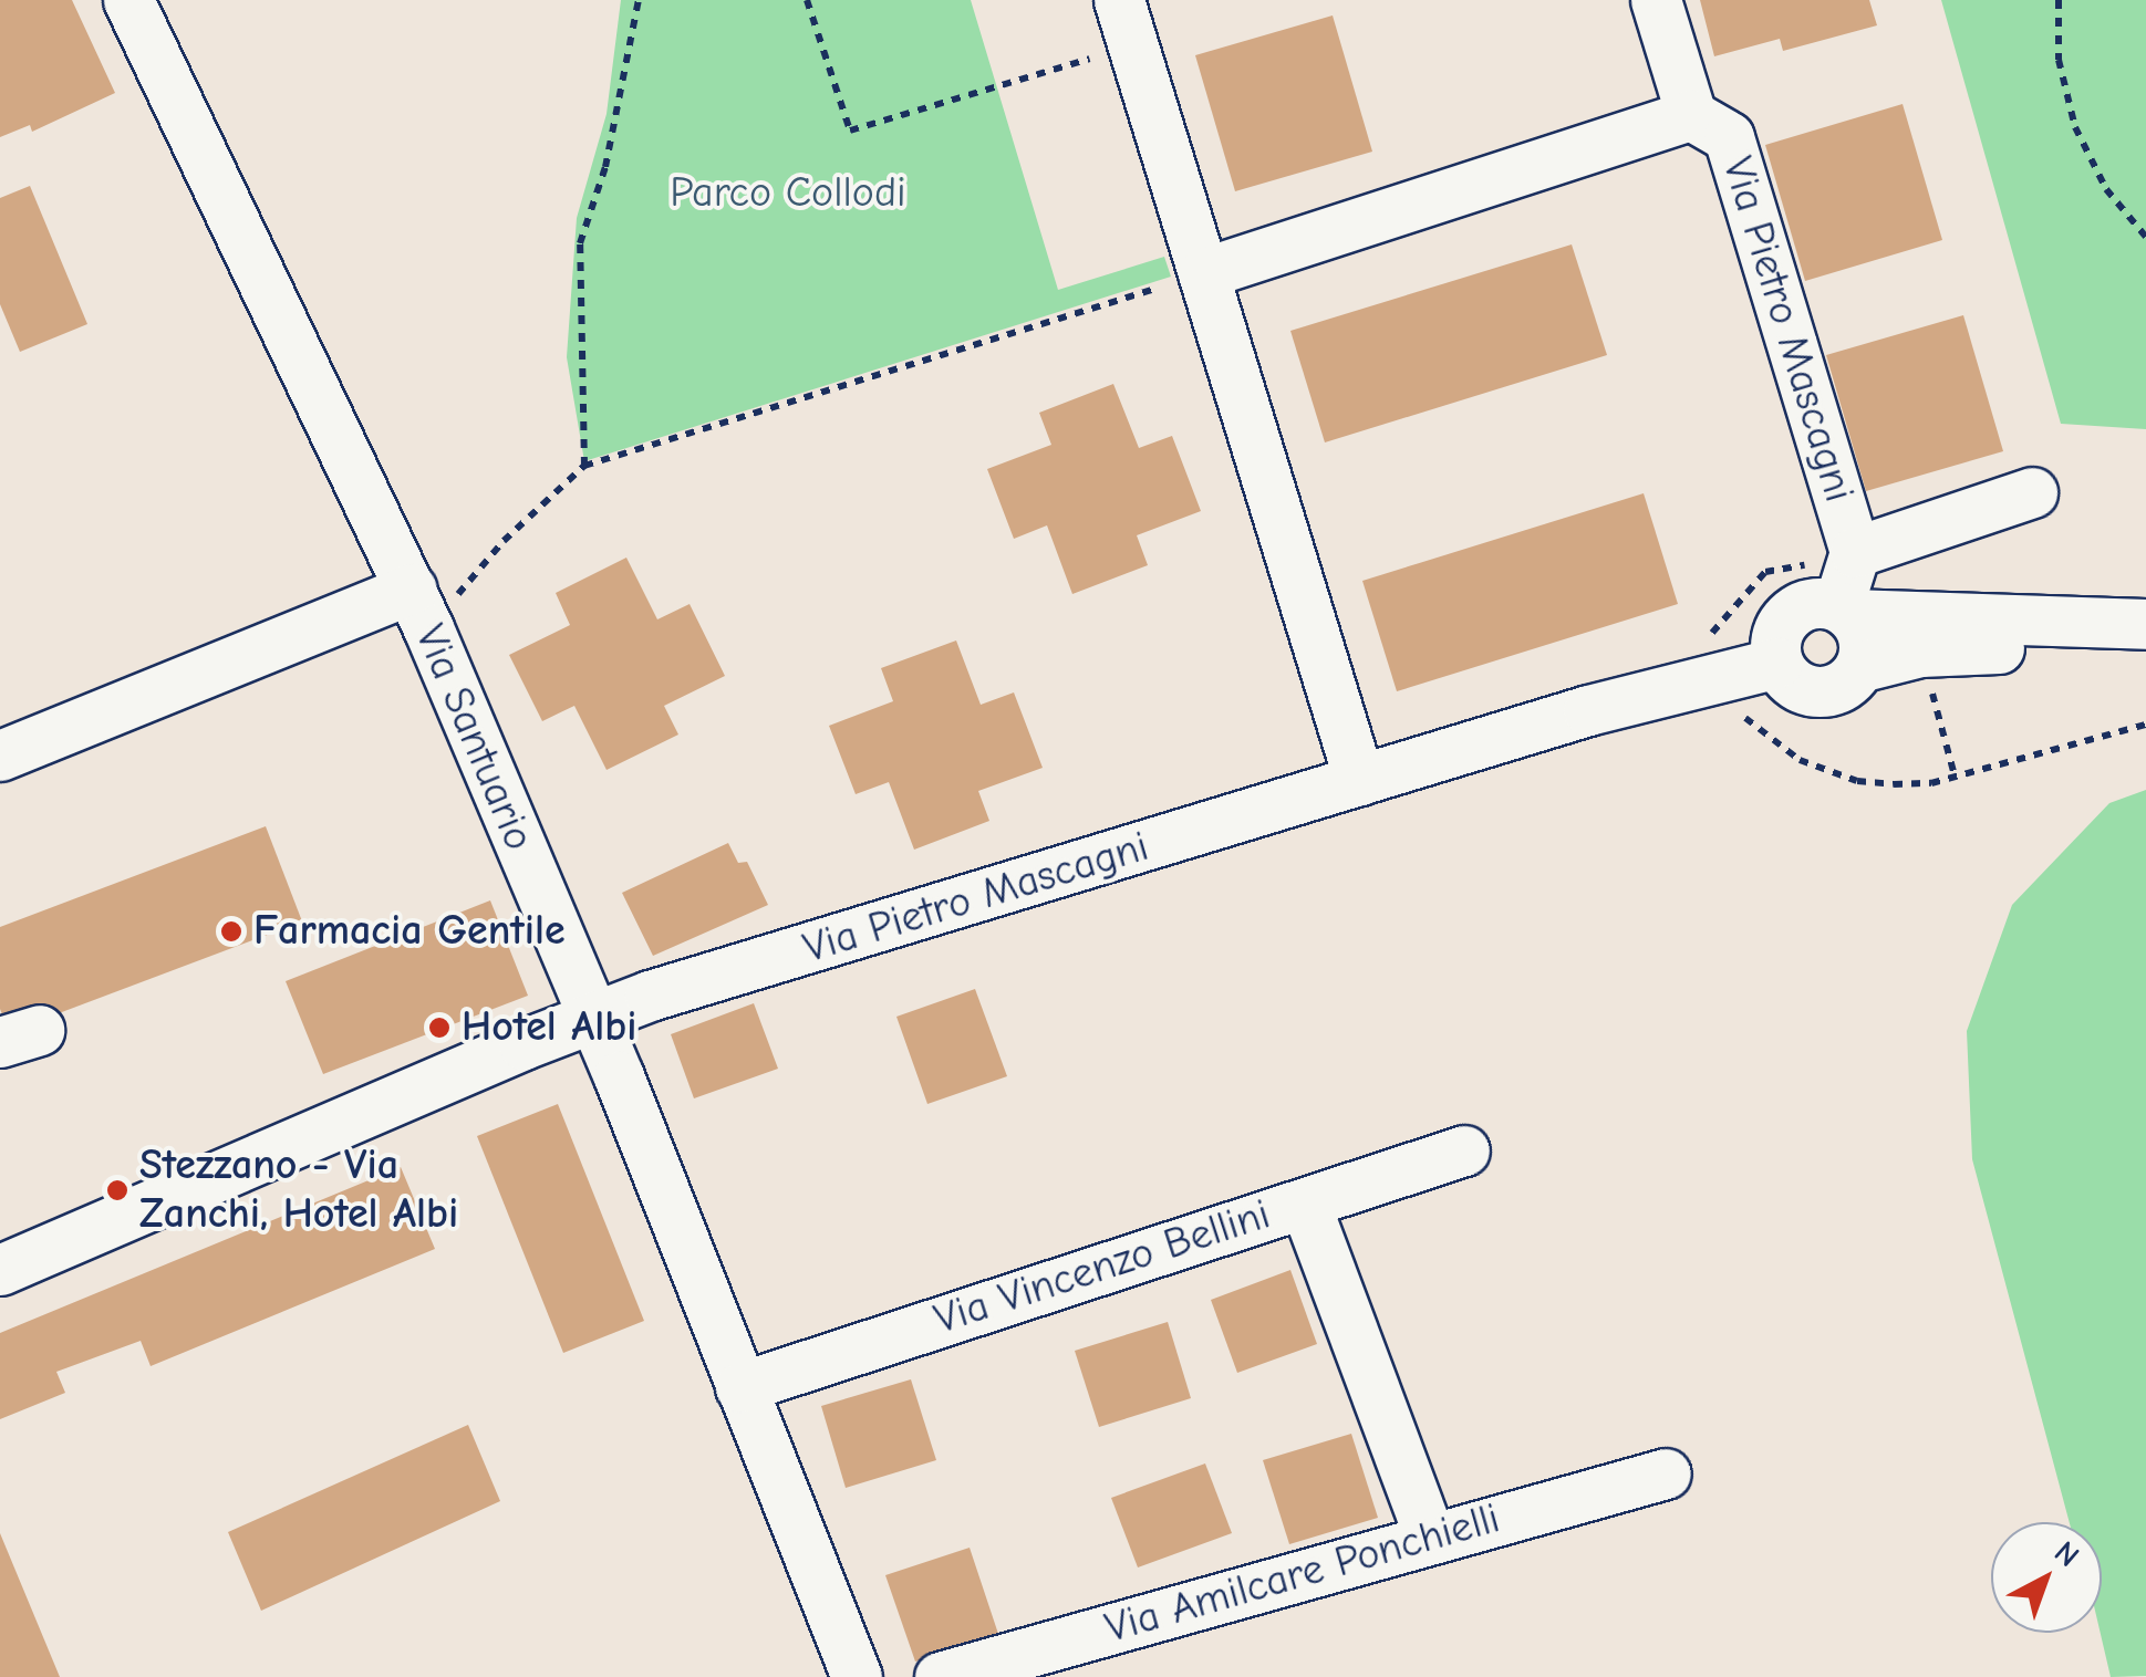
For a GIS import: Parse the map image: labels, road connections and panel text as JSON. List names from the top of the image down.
{
  "streets": {
    "street": [
      "Via Pietro Mascagni",
      "Via Santuario",
      "Via Vincenzo Bellini",
      "Via Amilcare Ponchielli"
    ]
  },
  "crossings": [
    ["Via Pietro Mascagni", "Via Santuario"],
    ["Via Santuario", "Via Vincenzo Bellini"]
  ],
  "parks": ["Parco Collodi"],
  "places": ["Farmacia Gentile", "Hotel Albi", "Stezzano - Via Zanchi, Hotel Albi"],
  "north": "top right"
}
